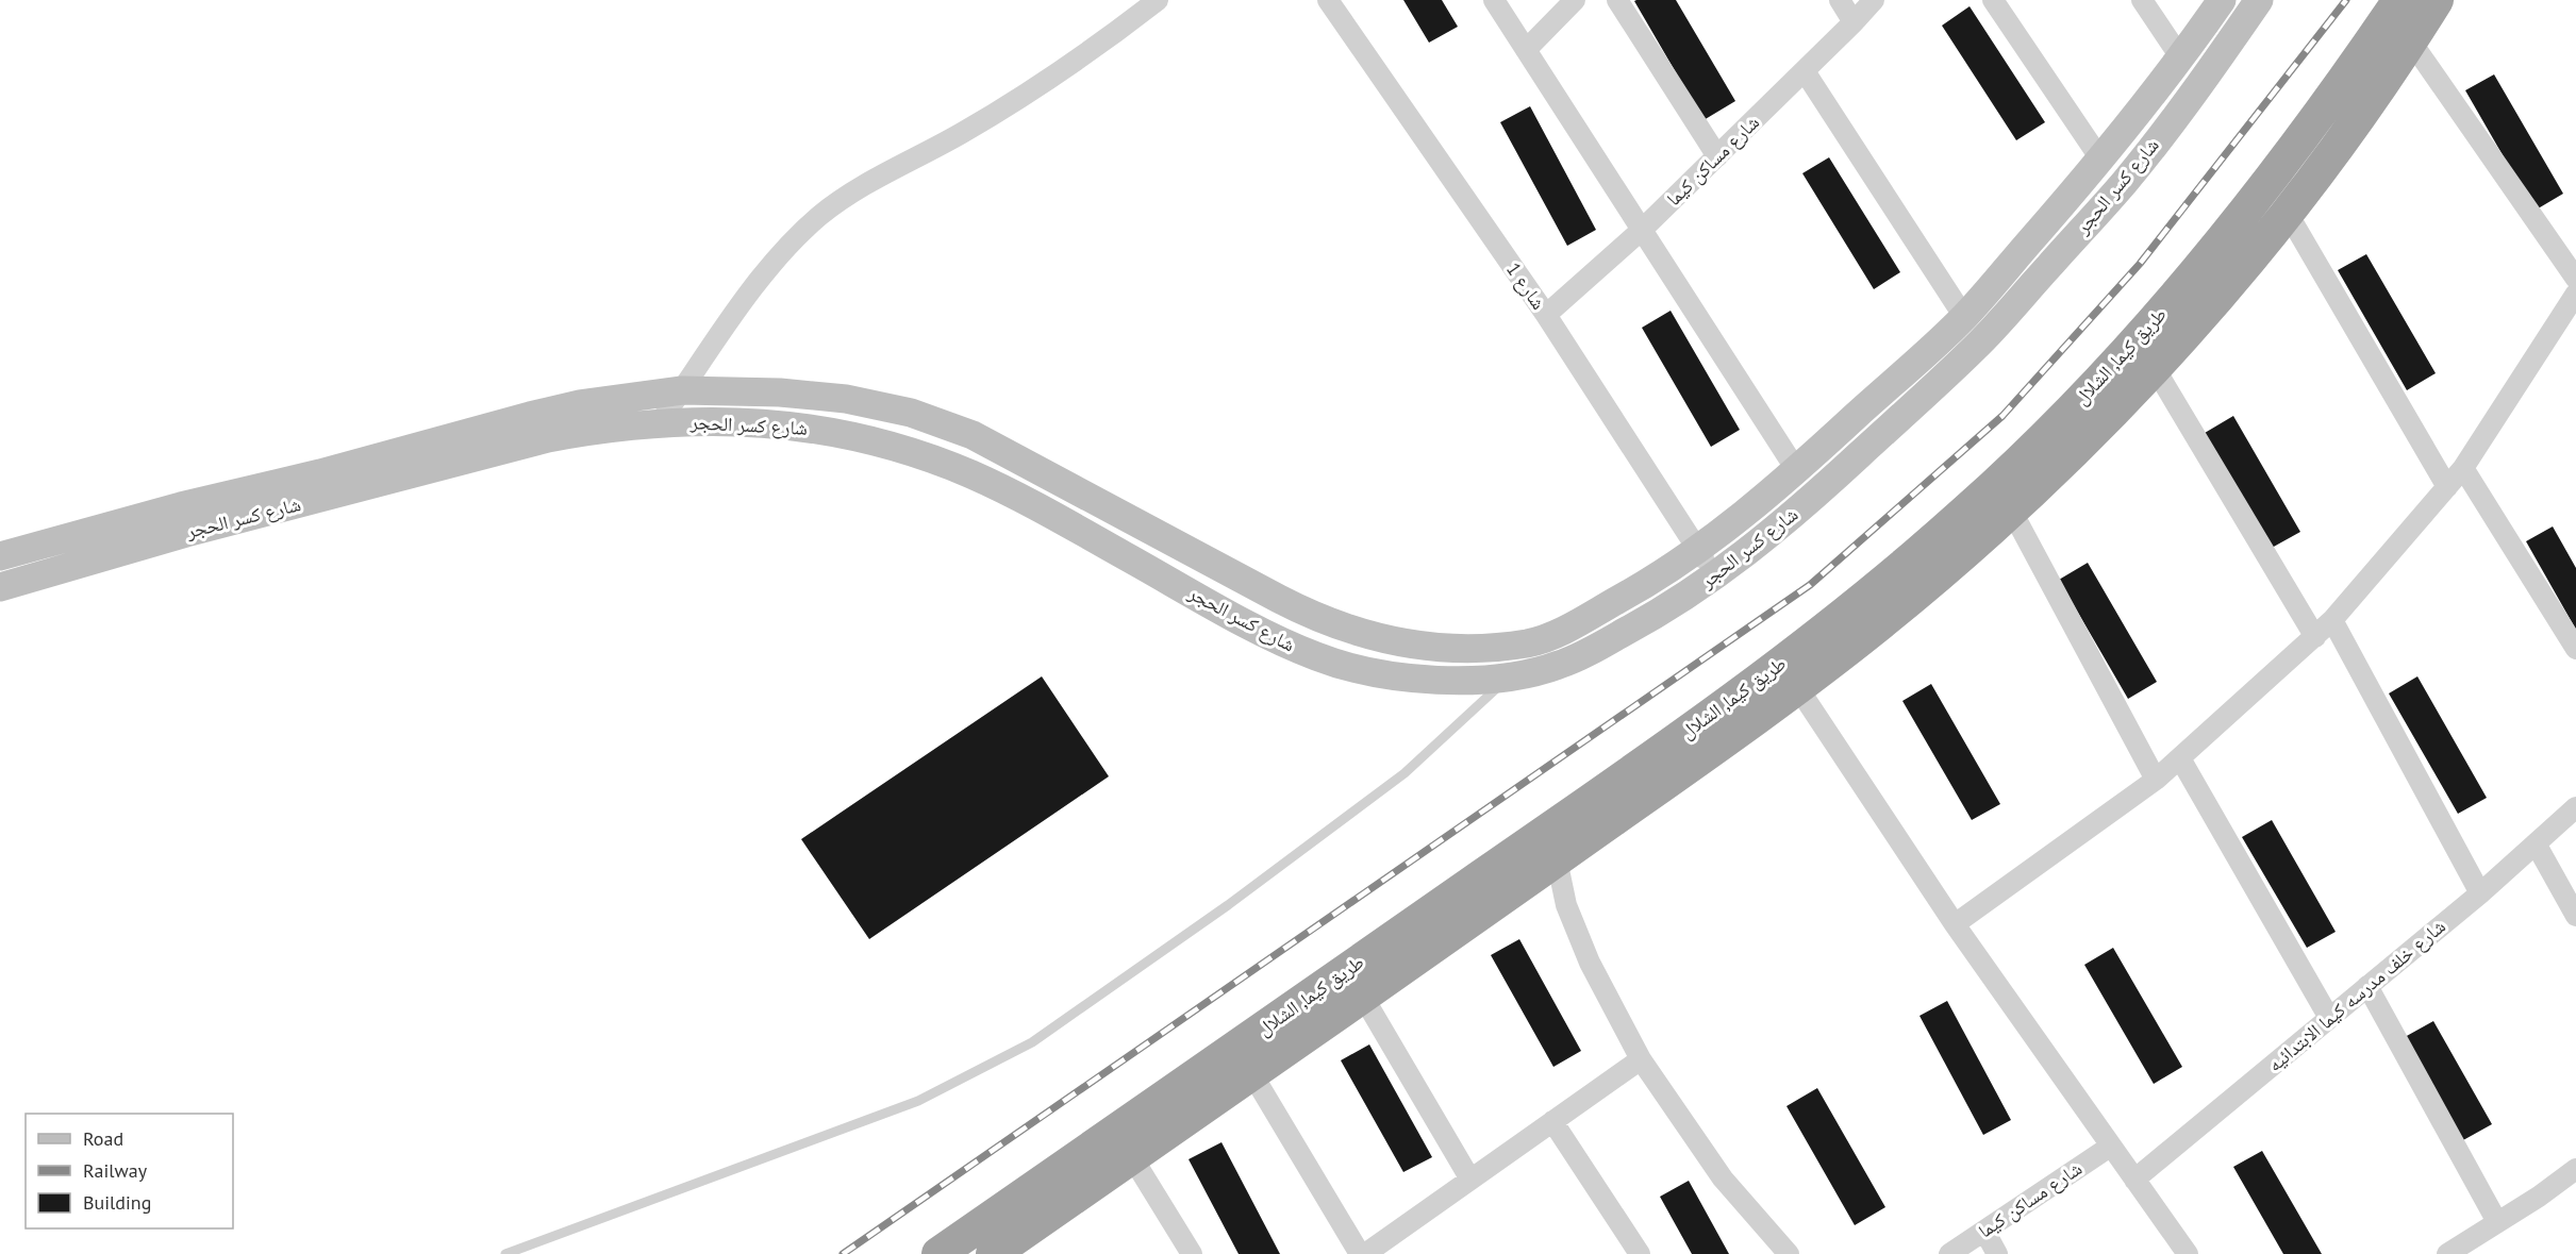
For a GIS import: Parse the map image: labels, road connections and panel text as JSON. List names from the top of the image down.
{
  "streets": {
    "highway": ["طريق كيما, الشلال"],
    "main road": ["شارع كسر الحجر"],
    "street": ["شارع مساكن كيما", "شارع 1", "شارع خلف مدرسه كيما الابتدائيه"]
  },
  "crossings": [
    ["شارع مساكن كيما", "شارع 1"],
    ["شارع كسر الحجر", "شارع 1"]
  ],
  "legend": ["Road", "Railway", "Building"]
}
